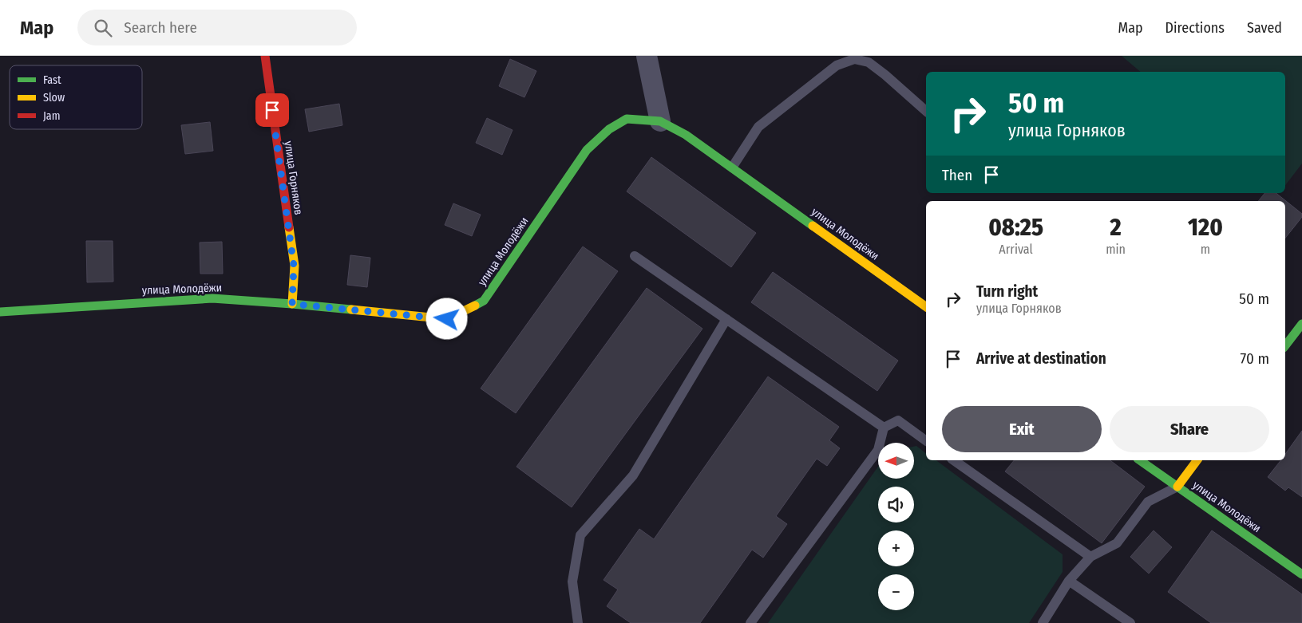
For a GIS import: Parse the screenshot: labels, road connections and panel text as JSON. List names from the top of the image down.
{
  "streets": {
    "main road": ["улица Горняков", "улица Молодёжи"]
  },
  "crossings": [
    ["улица Горняков", "улица Молодёжи"]
  ],
  "legend": ["Fast", "Slow", "Jam"],
  "north": "left",
  "page": {
    "header": "Map",
    "search": "Search here",
    "nav": ["Map", "Directions", "Saved"],
    "turn": ["50 m", "улица Горняков"],
    "then": "Then",
    "eta": [
      "08:25",
      "Arrival",
      "2",
      "min",
      "120",
      "m"
    ],
    "list": [
      {
        "name": "Turn right",
        "note": "улица Горняков",
        "value": "50 m"
      },
      {
        "name": "Arrive at destination",
        "value": "70 m"
      }
    ],
    "buttons": ["Exit", "Share"],
    "map_buttons": ["+", "−"]
  }
}
